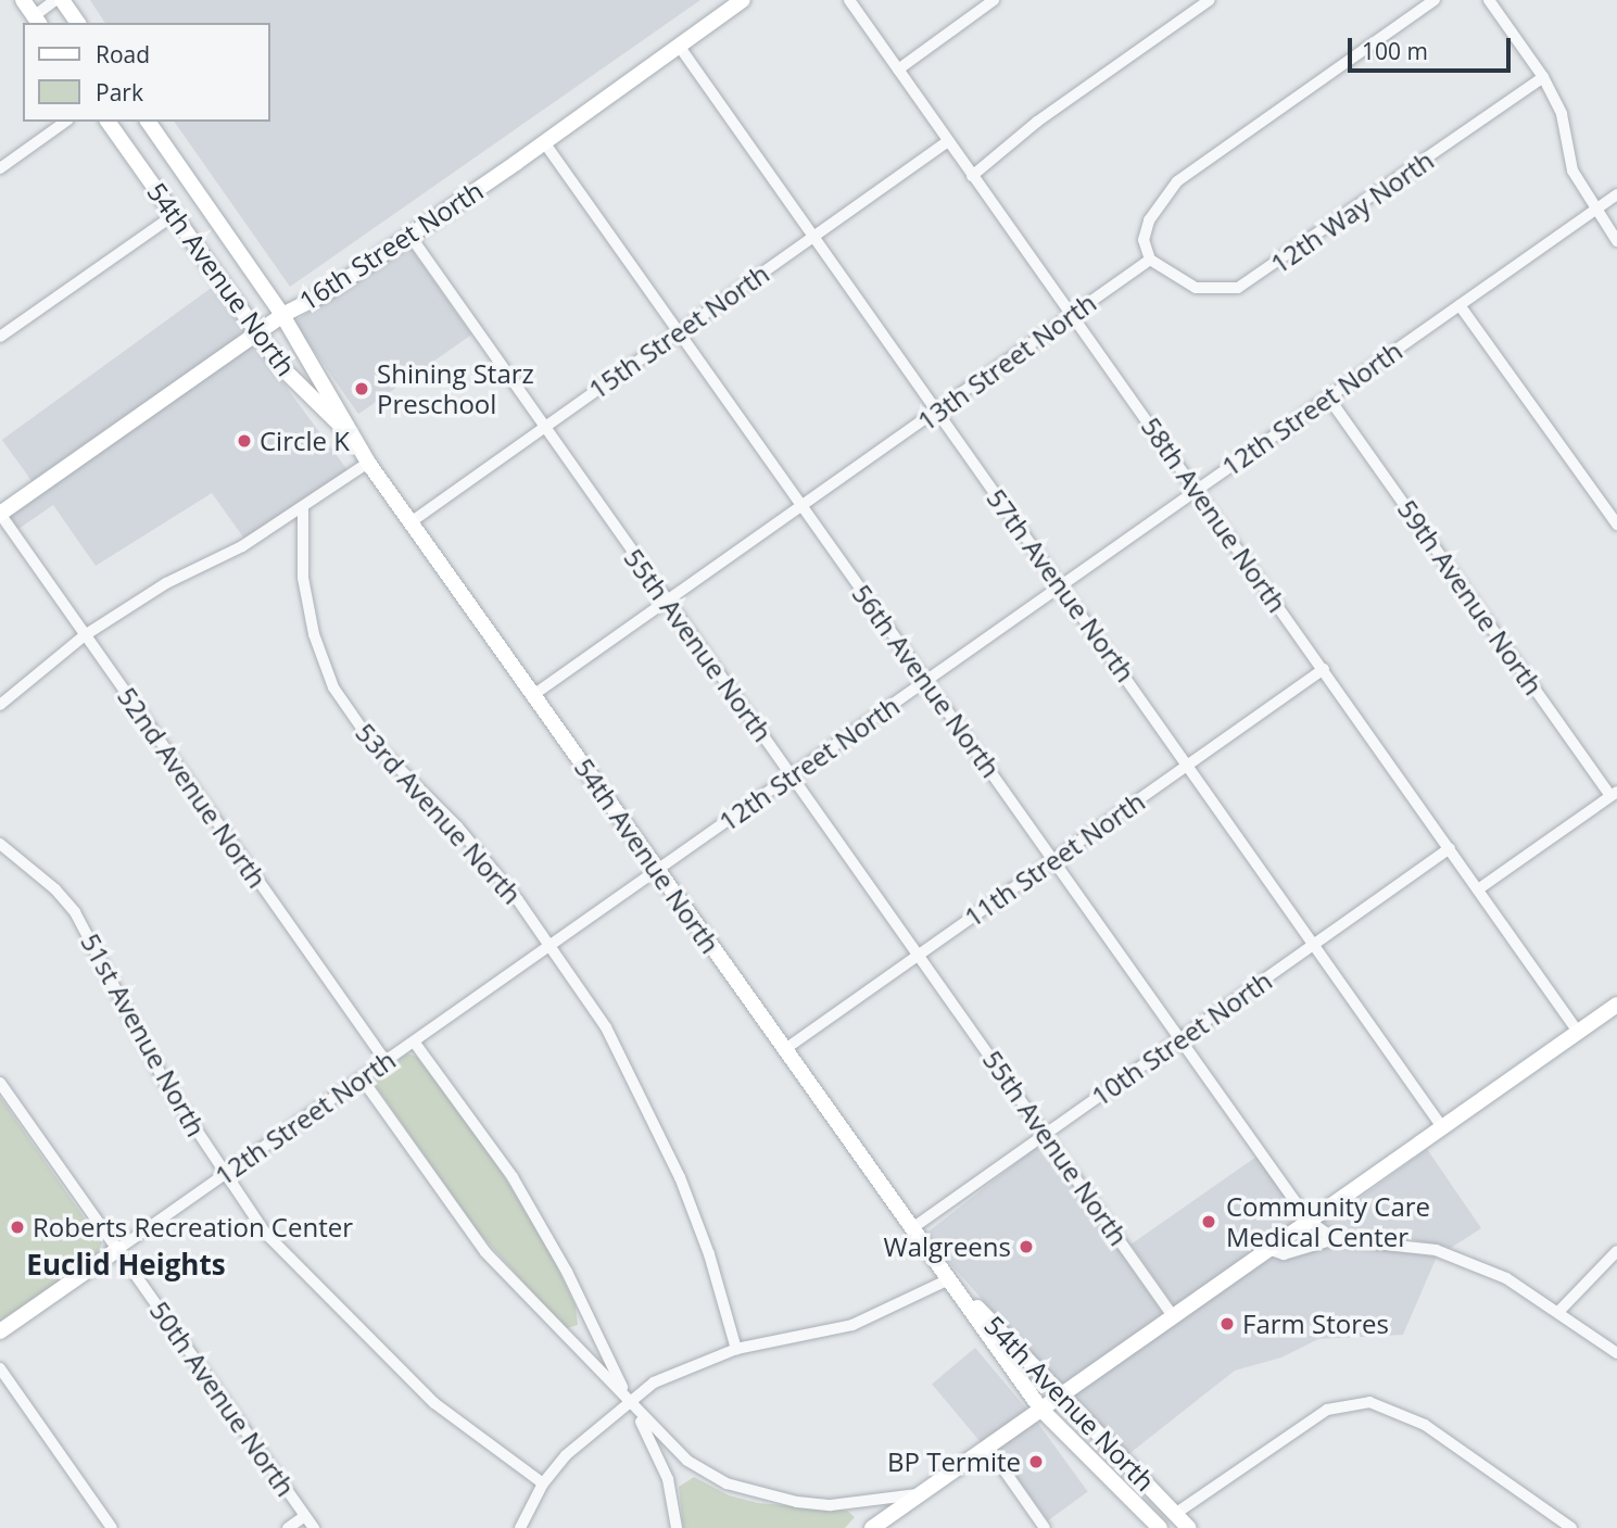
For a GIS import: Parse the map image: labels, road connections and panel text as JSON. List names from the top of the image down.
{
  "streets": {
    "main road": ["16th Street North", "54th Avenue North", "12th Street North"],
    "street": [
      "12th Way North",
      "15th Street North",
      "13th Street North",
      "58th Avenue North",
      "57th Avenue North",
      "59th Avenue North",
      "55th Avenue North",
      "56th Avenue North",
      "52nd Avenue North",
      "53rd Avenue North",
      "11th Street North",
      "51st Avenue North",
      "10th Street North",
      "50th Avenue North"
    ]
  },
  "crossings": [
    ["12th Way North", "13th Street North"],
    ["16th Street North", "54th Avenue North"],
    ["16th Street North", "57th Avenue North"],
    ["16th Street North", "55th Avenue North"],
    ["16th Street North", "56th Avenue North"],
    ["16th Street North", "52nd Avenue North"],
    ["54th Avenue North", "15th Street North"],
    ["54th Avenue North", "13th Street North"],
    ["54th Avenue North", "12th Street North"],
    ["54th Avenue North", "11th Street North"],
    ["54th Avenue North", "10th Street North"],
    ["15th Street North", "58th Avenue North"],
    ["15th Street North", "57th Avenue North"],
    ["15th Street North", "55th Avenue North"],
    ["15th Street North", "56th Avenue North"],
    ["13th Street North", "58th Avenue North"],
    ["13th Street North", "57th Avenue North"],
    ["13th Street North", "55th Avenue North"],
    ["13th Street North", "56th Avenue North"],
    ["12th Street North", "58th Avenue North"],
    ["12th Street North", "57th Avenue North"],
    ["12th Street North", "59th Avenue North"],
    ["12th Street North", "55th Avenue North"],
    ["12th Street North", "56th Avenue North"],
    ["12th Street North", "52nd Avenue North"],
    ["12th Street North", "53rd Avenue North"],
    ["12th Street North", "51st Avenue North"],
    ["12th Street North", "50th Avenue North"],
    ["58th Avenue North", "11th Street North"],
    ["58th Avenue North", "10th Street North"],
    ["57th Avenue North", "11th Street North"],
    ["57th Avenue North", "10th Street North"],
    ["55th Avenue North", "11th Street North"],
    ["55th Avenue North", "10th Street North"],
    ["56th Avenue North", "11th Street North"],
    ["56th Avenue North", "10th Street North"]
  ],
  "districts": ["Euclid Heights"],
  "places": [
    "Shining Starz Preschool",
    "Circle K",
    "Community Care Medical Center",
    "Roberts Recreation Center",
    "Walgreens",
    "Farm Stores",
    "BP Termite"
  ],
  "legend": ["Road", "Park"],
  "scale_bar": "100 m"
}
